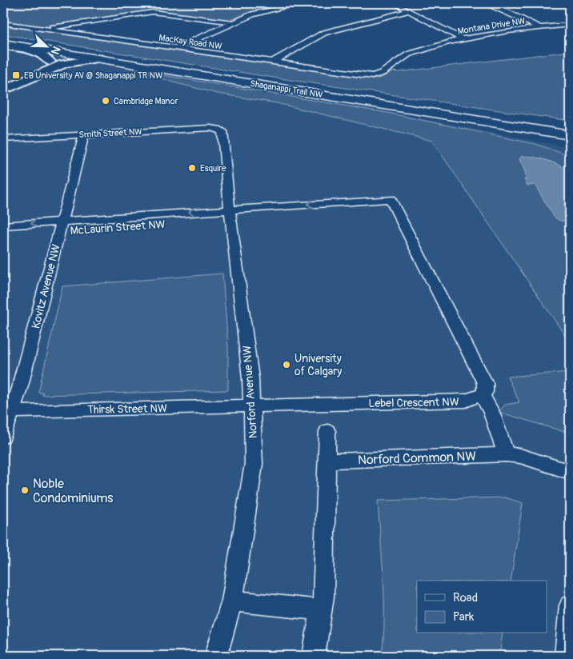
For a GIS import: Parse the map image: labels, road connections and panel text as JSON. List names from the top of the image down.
{
  "streets": {
    "main road": ["Shaganappi Trail NW"],
    "street": [
      "Montana Drive NW",
      "MacKay Road NW",
      "Smith Street NW",
      "McLaurin Street NW",
      "Kovitz Avenue NW",
      "Norford Avenue NW",
      "Lebel Crescent NW",
      "Thirsk Street NW",
      "Norford Common NW"
    ]
  },
  "crossings": [
    ["Montana Drive NW", "MacKay Road NW"],
    ["Smith Street NW", "Kovitz Avenue NW"],
    ["Smith Street NW", "Norford Avenue NW"],
    ["McLaurin Street NW", "Kovitz Avenue NW"],
    ["McLaurin Street NW", "Norford Avenue NW"],
    ["Kovitz Avenue NW", "Thirsk Street NW"],
    ["Norford Avenue NW", "Lebel Crescent NW"],
    ["Norford Avenue NW", "Thirsk Street NW"],
    ["Lebel Crescent NW", "Thirsk Street NW"]
  ],
  "places": {
    "transit": ["EB University AV @ Shaganappi TR NW"],
    "other": [
      "Cambridge Manor",
      "Esquire",
      "University of Calgary",
      "Noble Condominiums"
    ]
  },
  "legend": ["Road", "Park"],
  "north": "bottom right"
}
